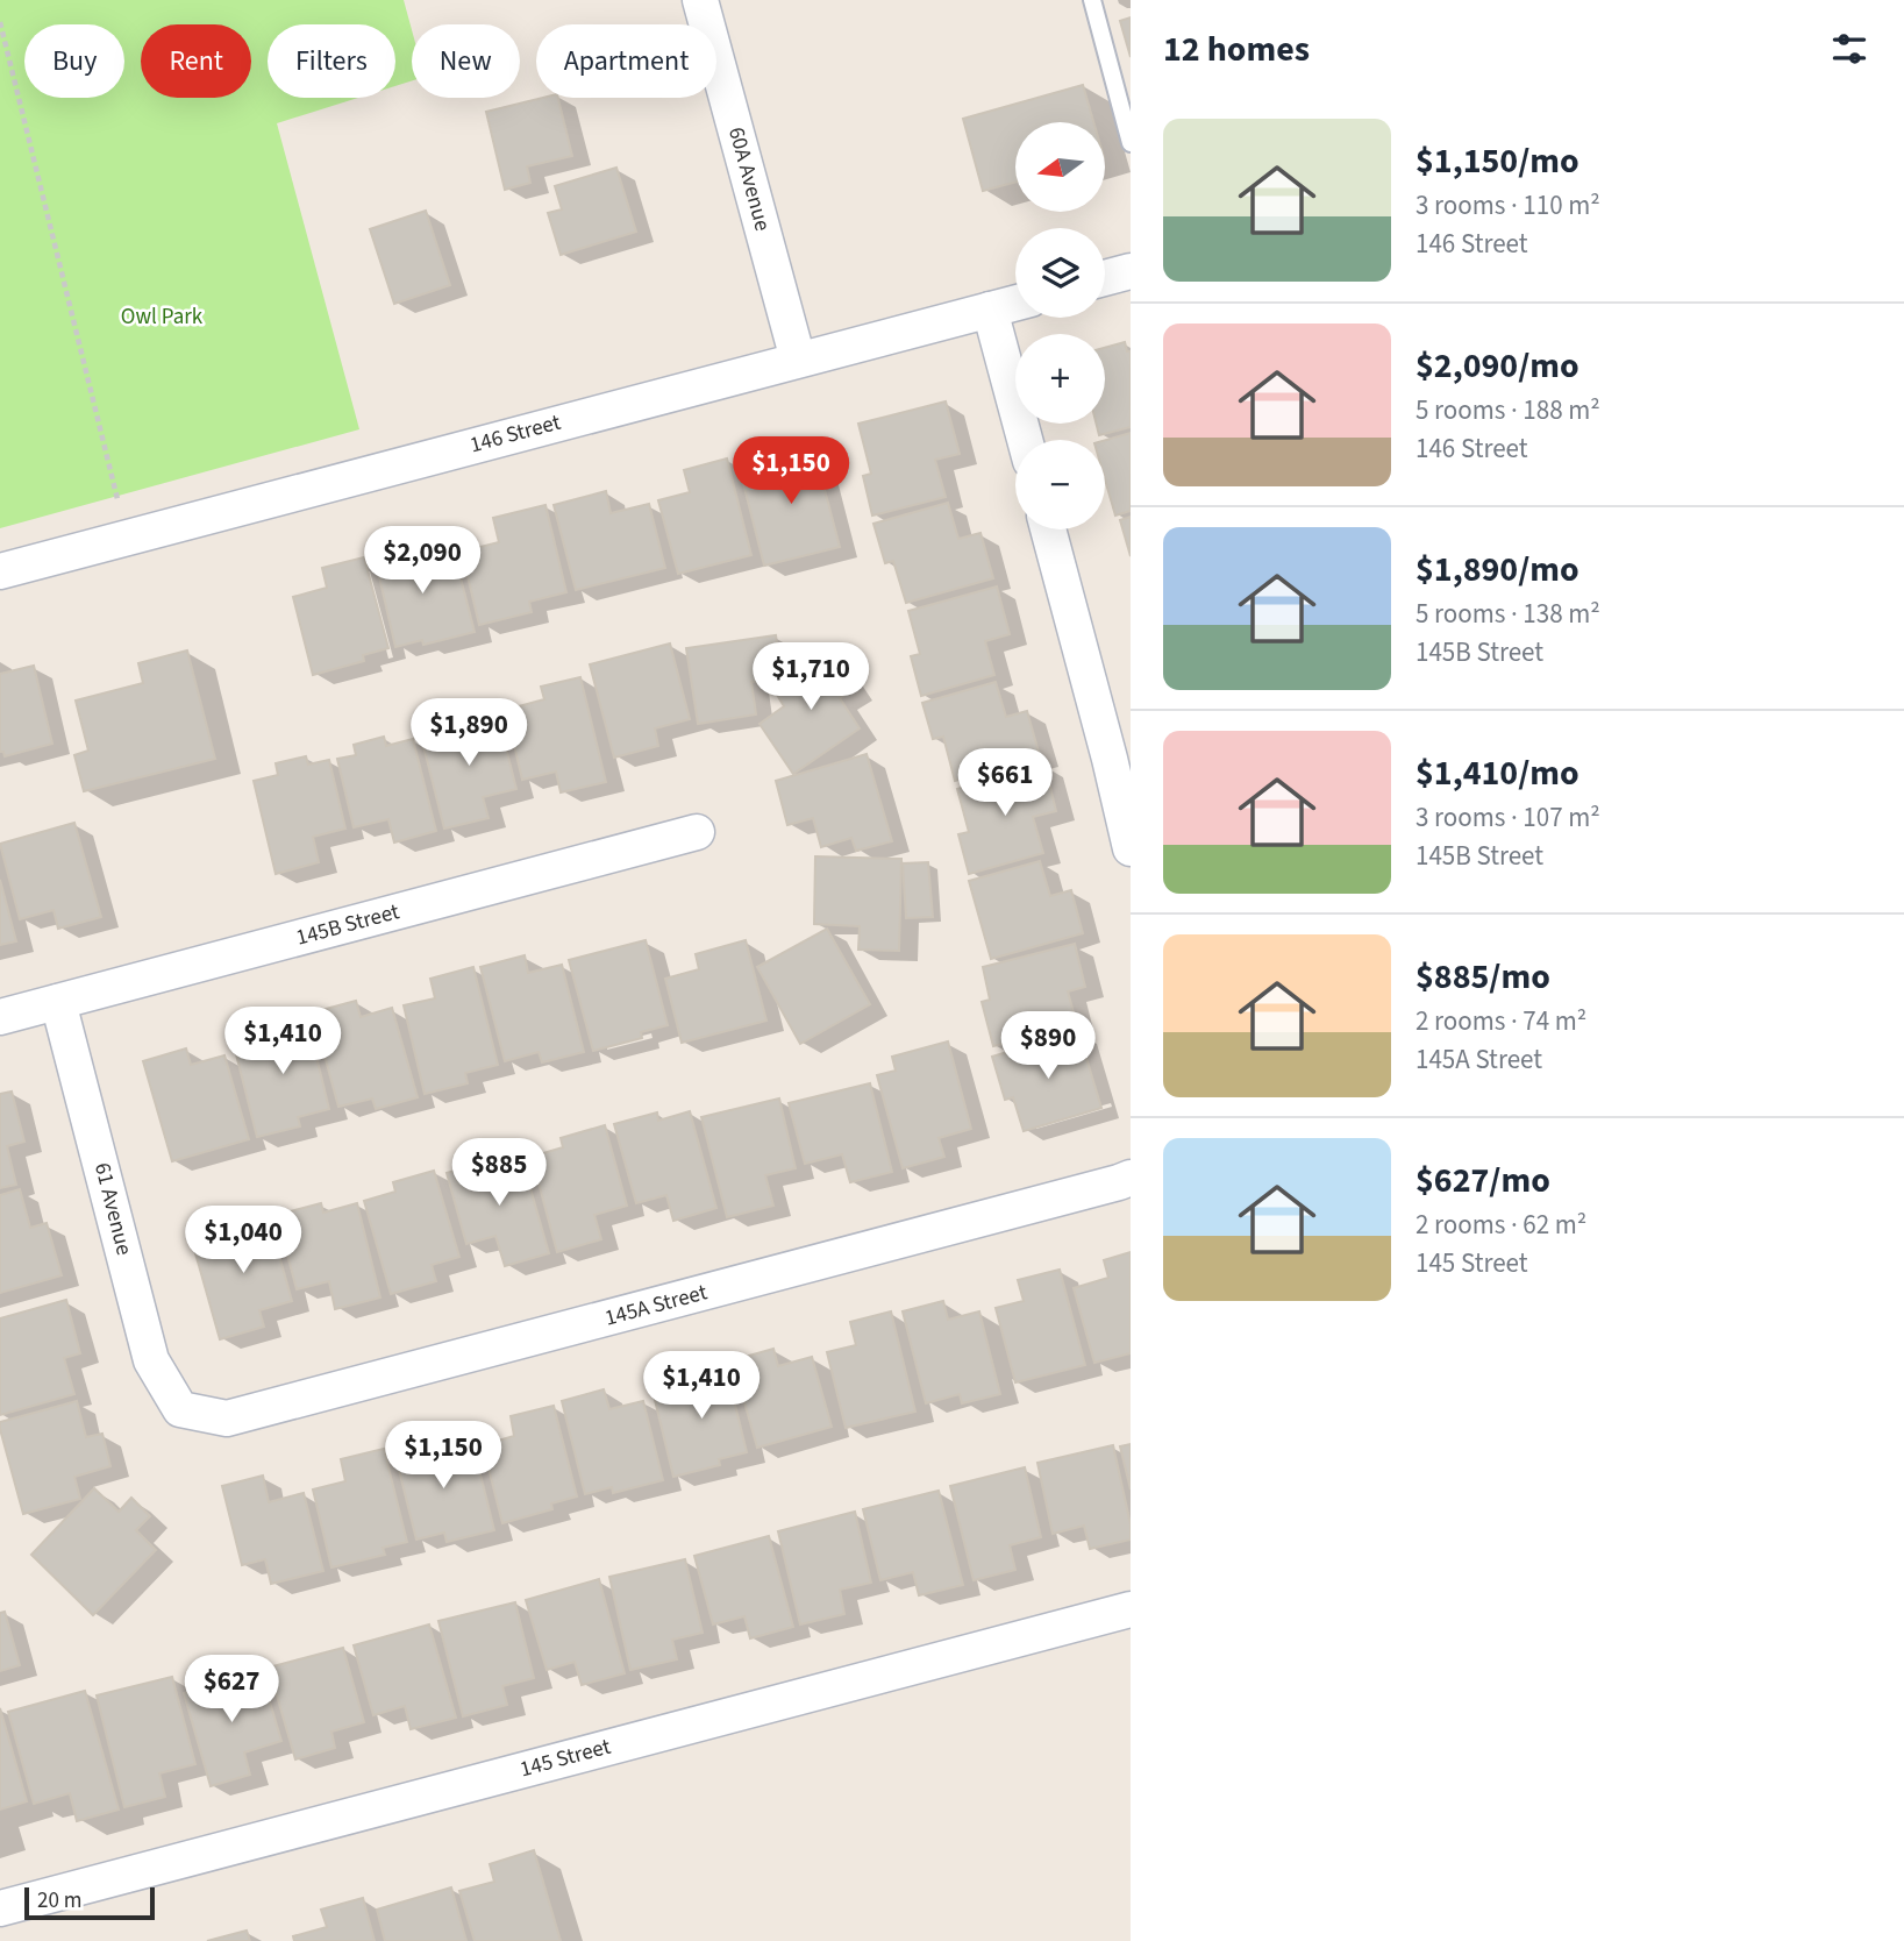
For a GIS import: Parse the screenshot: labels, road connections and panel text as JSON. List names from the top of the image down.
{
  "streets": {
    "street": [
      "60A Avenue",
      "146 Street",
      "145B Street",
      "61 Avenue",
      "145A Street",
      "145 Street"
    ]
  },
  "crossings": [
    ["60A Avenue", "146 Street"],
    ["145B Street", "61 Avenue"],
    ["61 Avenue", "145A Street"]
  ],
  "parks": ["Owl Park"],
  "scale_bar": "20 m",
  "north": "left",
  "page": {
    "heading": "12 homes",
    "chip": [
      "Buy",
      "Rent",
      "Filters",
      "New",
      "Apartment"
    ],
    "list": [
      {
        "name": "$1,150/mo",
        "note": "3 rooms · 110 m² · 146 Street"
      },
      {
        "name": "$2,090/mo",
        "note": "5 rooms · 188 m² · 146 Street"
      },
      {
        "name": "$1,890/mo",
        "note": "5 rooms · 138 m² · 145B Street"
      },
      {
        "name": "$1,410/mo",
        "note": "3 rooms · 107 m² · 145B Street"
      },
      {
        "name": "$885/mo",
        "note": "2 rooms · 74 m² · 145A Street"
      },
      {
        "name": "$627/mo",
        "note": "2 rooms · 62 m² · 145 Street"
      }
    ],
    "map_buttons": ["+", "−"],
    "price": [
      "$1,150",
      "$2,090",
      "$1,710",
      "$1,890",
      "$661",
      "$1,410",
      "$890",
      "$885",
      "$1,040",
      "$1,410",
      "$1,150",
      "$627"
    ],
    "scale": "20 m"
  }
}
